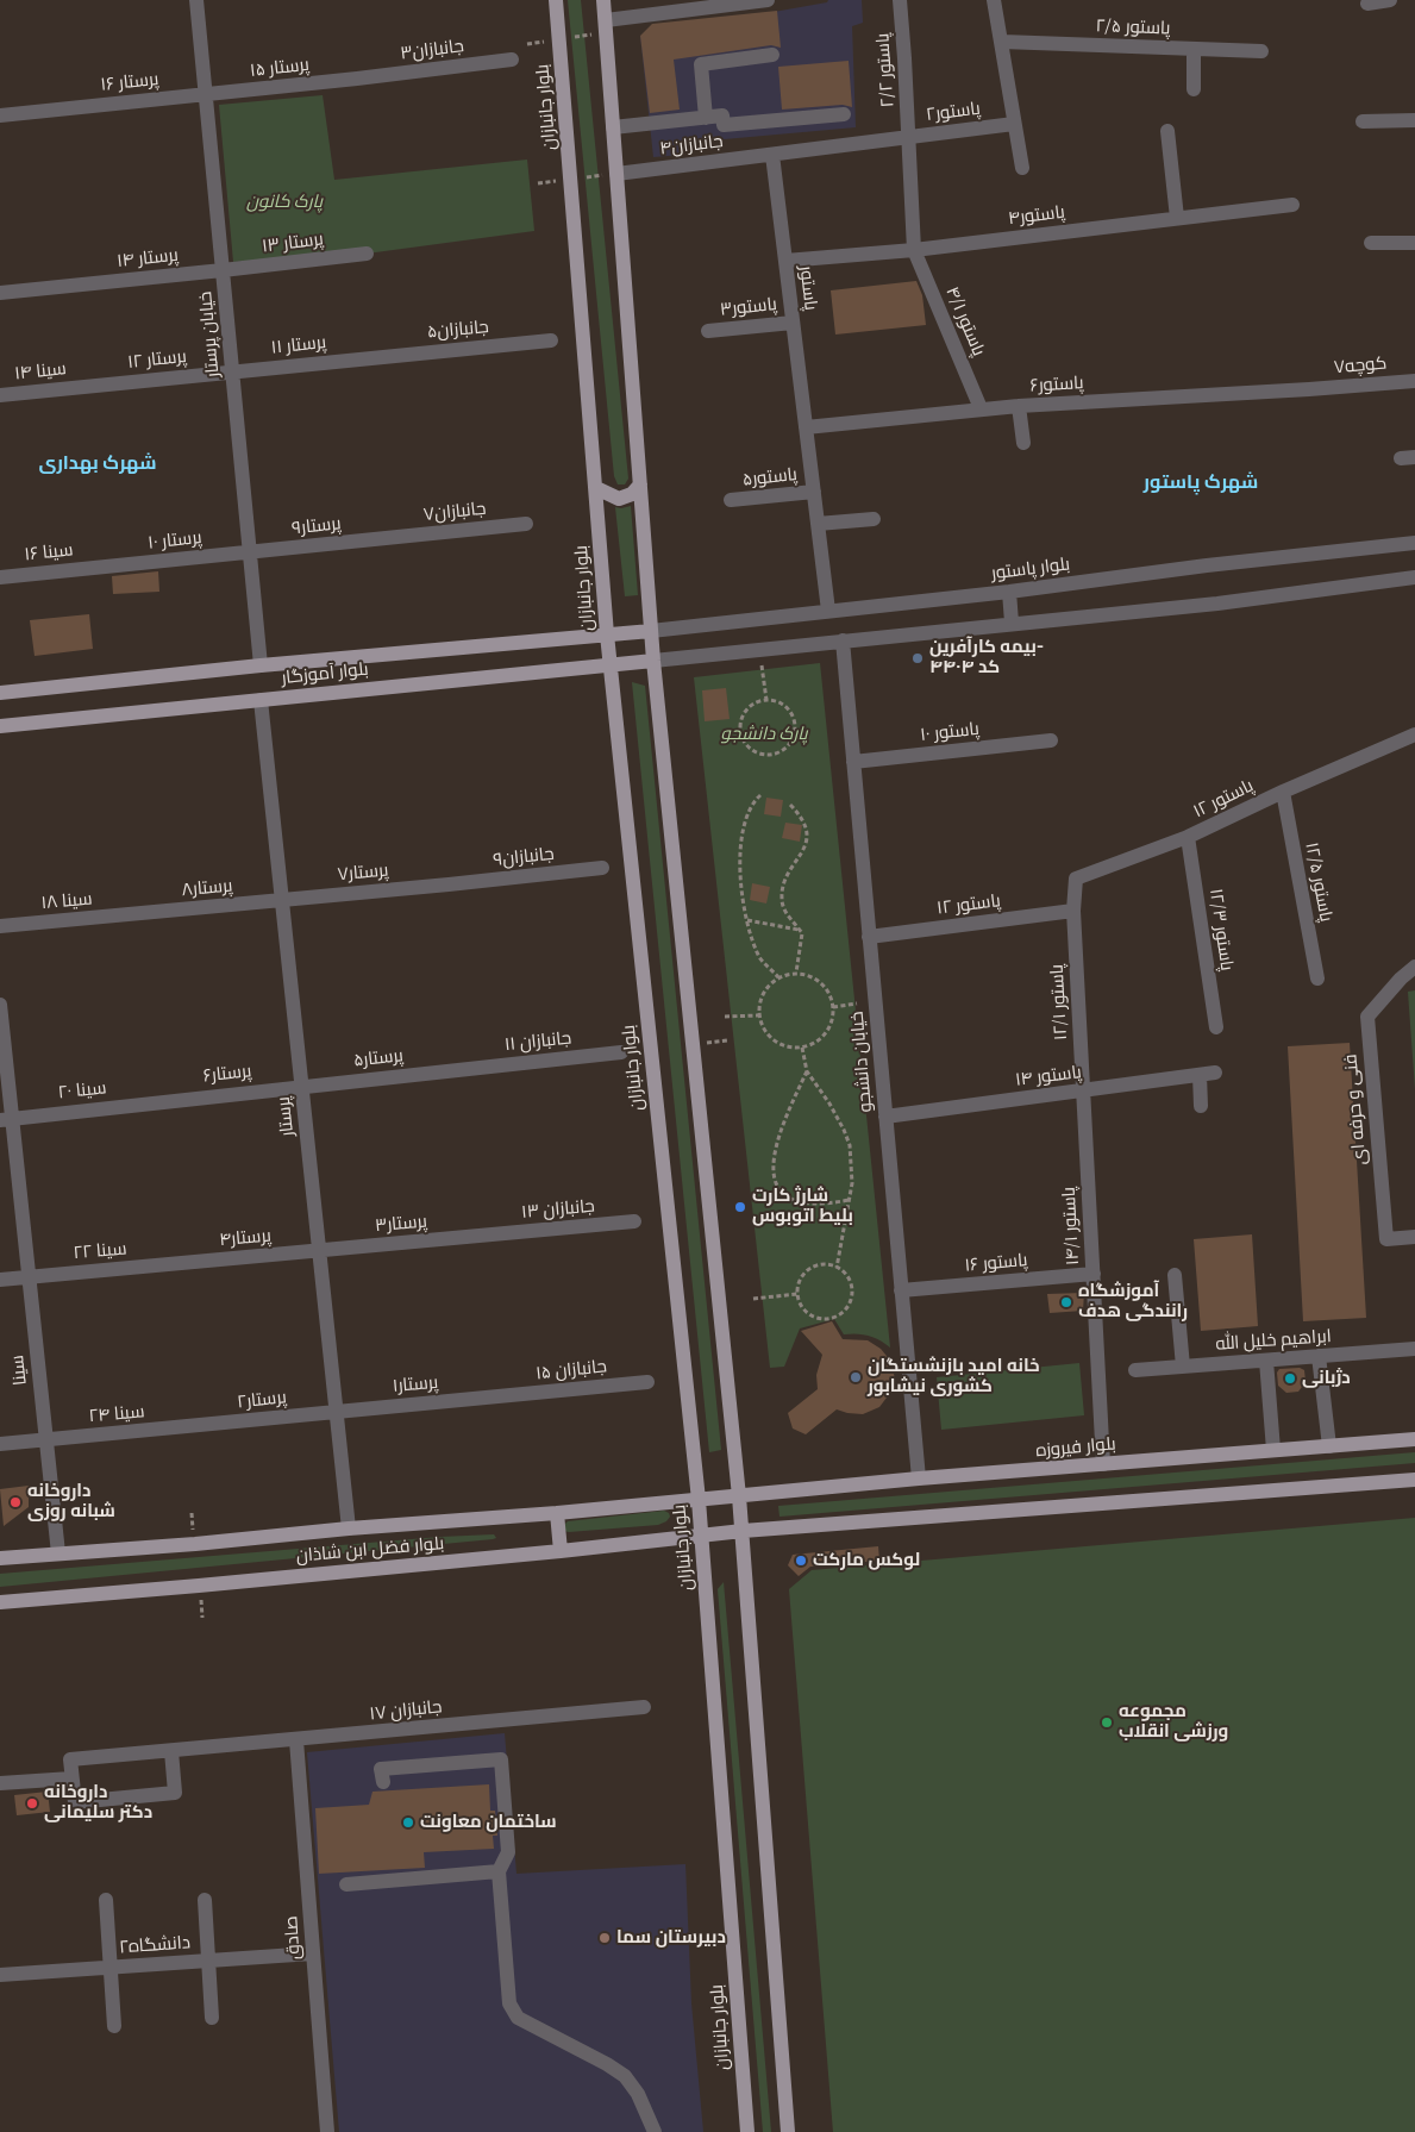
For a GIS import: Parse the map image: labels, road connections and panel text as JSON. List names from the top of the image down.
{
  "streets": {
    "main road": [
      "بلوار جانبازان",
      "بلوار آموزگار",
      "بلوار فیروزه",
      "بلوار فضل ابن شاذان"
    ],
    "street": [
      "پاستور ۲/۵",
      "جانبازان۳",
      "پرستار ۱۵",
      "پاستور ۲/۲",
      "پرستار ۱۶",
      "پاستور۲",
      "جانبازان۴",
      "پاستور۴",
      "پرستار ۱۳",
      "پرستار ۱۴",
      "پاستور",
      "پاستور۳",
      "پاستور ۴/۱",
      "جانبازان۵",
      "خیابان پرستار",
      "پرستار ۱۱",
      "پرستار ۱۲",
      "کوچه۷",
      "سینا ۱۴",
      "پاستور۶",
      "پاستور۵",
      "جانبازان۷",
      "پرستار۹",
      "پرستار ۱۰",
      "سینا ۱۶",
      "بلوار پاستور",
      "پاستور ۱۰",
      "۱۲ پاستور",
      "جانبازان۹",
      "پرستار۷",
      "پاستور ۱۲/۵",
      "پرستار۸",
      "سینا ۱۸",
      "پاستور ۱۲",
      "پاستور ۱۲/۳",
      "پاستور ۱۲/۱",
      "جانبازان ۱۱",
      "پرستار۵",
      "خیابان دانشجو",
      "پرستار۶",
      "پاستور ۱۴",
      "سینا ۲۰",
      "فنی و حرفه ای",
      "پرستار",
      "جانبازان ۱۳",
      "پرستار۳",
      "پاستور ۱۴/۱",
      "پرستار۴",
      "سینا ۲۲",
      "پاستور ۱۶",
      "ابراهیم خلیل الله",
      "سینا",
      "جانبازان ۱۵",
      "پرستار۱",
      "پرستار۲",
      "سینا ۲۴",
      "جانبازان ۱۷",
      "صادق",
      "دانشگاه۲"
    ]
  },
  "crossings": [
    ["جانبازان۳", "پرستار ۱۵"],
    ["پرستار ۱۵", "پرستار ۱۶"],
    ["پرستار ۱۵", "خیابان پرستار"],
    ["پاستور ۲/۲", "پاستور۲"],
    ["پاستور ۲/۲", "پاستور۴"],
    ["پاستور ۲/۲", "پاستور ۴/۱"],
    ["پرستار ۱۶", "خیابان پرستار"],
    ["بلوار جانبازان", "بلوار آموزگار"],
    ["بلوار جانبازان", "بلوار فضل ابن شاذان"],
    ["پاستور۲", "جانبازان۴"],
    ["پاستور۲", "پاستور"],
    ["جانبازان۴", "پاستور"],
    ["پاستور۴", "پاستور"],
    ["پاستور۴", "پاستور ۴/۱"],
    ["پرستار ۱۳", "پرستار ۱۴"],
    ["پرستار ۱۳", "خیابان پرستار"],
    ["پرستار ۱۴", "خیابان پرستار"],
    ["پاستور", "پاستور۳"],
    ["پاستور", "پاستور۶"],
    ["پاستور", "پاستور۵"],
    ["پاستور", "بلوار پاستور"],
    ["پاستور ۴/۱", "پاستور۶"],
    ["جانبازان۵", "پرستار ۱۱"],
    ["خیابان پرستار", "پرستار ۱۱"],
    ["خیابان پرستار", "پرستار ۱۲"],
    ["خیابان پرستار", "پرستار۹"],
    ["خیابان پرستار", "پرستار ۱۰"],
    ["خیابان پرستار", "بلوار آموزگار"],
    ["پرستار ۱۱", "پرستار ۱۲"],
    ["پرستار ۱۲", "سینا ۱۴"],
    ["کوچه۷", "پاستور۶"],
    ["جانبازان۷", "پرستار۹"],
    ["پرستار۹", "پرستار ۱۰"],
    ["پرستار ۱۰", "سینا ۱۶"],
    ["بلوار پاستور", "بلوار آموزگار"],
    ["بلوار آموزگار", "پرستار"],
    ["پاستور ۱۰", "خیابان دانشجو"],
    ["۱۲ پاستور", "پاستور ۱۲/۵"],
    ["۱۲ پاستور", "پاستور ۱۲"],
    ["۱۲ پاستور", "پاستور ۱۲/۳"],
    ["۱۲ پاستور", "پاستور ۱۲/۱"],
    ["جانبازان۹", "پرستار۷"],
    ["پرستار۷", "پرستار۸"],
    ["پرستار۷", "پرستار"],
    ["پرستار۸", "سینا ۱۸"],
    ["پرستار۸", "پرستار"],
    ["پاستور ۱۲", "پاستور ۱۲/۱"],
    ["پاستور ۱۲", "خیابان دانشجو"],
    ["پاستور ۱۲/۱", "پاستور ۱۴"],
    ["پاستور ۱۲/۱", "پاستور ۱۴/۱"],
    ["جانبازان ۱۱", "پرستار۵"],
    ["پرستار۵", "پرستار۶"],
    ["پرستار۵", "پرستار"],
    ["خیابان دانشجو", "پاستور ۱۴"],
    ["خیابان دانشجو", "پاستور ۱۶"],
    ["خیابان دانشجو", "بلوار فیروزه"],
    ["پرستار۶", "سینا ۲۰"],
    ["پرستار۶", "پرستار"],
    ["پاستور ۱۴", "پاستور ۱۴/۱"],
    ["سینا ۲۰", "سینا"],
    ["پرستار", "پرستار۳"],
    ["پرستار", "پرستار۴"],
    ["پرستار", "پرستار۱"],
    ["پرستار", "پرستار۲"],
    ["پرستار", "بلوار فضل ابن شاذان"],
    ["جانبازان ۱۳", "پرستار۳"],
    ["پرستار۳", "پرستار۴"],
    ["پاستور ۱۴/۱", "پاستور ۱۶"],
    ["پاستور ۱۴/۱", "بلوار فیروزه"],
    ["پرستار۴", "سینا ۲۲"],
    ["سینا ۲۲", "سینا"],
    ["سینا", "سینا ۲۴"],
    ["سینا", "بلوار فضل ابن شاذان"],
    ["جانبازان ۱۵", "پرستار۱"],
    ["پرستار۱", "پرستار۲"],
    ["پرستار۲", "سینا ۲۴"],
    ["بلوار فیروزه", "بلوار فضل ابن شاذان"],
    ["جانبازان ۱۷", "صادق"],
    ["صادق", "دانشگاه۲"]
  ],
  "districts": ["شهرک بهداری", "شهرک پاستور"],
  "parks": ["پارک کانون", "پارک دانشجو"],
  "places": [
    "بیمه کارآفرین- کد ۴۴۰۴",
    "شارژ کارت بلیط اتوبوس",
    "آموزشگاه رانندگی هدف",
    "خانه امید بازنشستگان کشوری نیشابور",
    "دژبانی",
    "داروخانه شبانه روزی",
    "لوکس مارکت",
    "مجموعه ورزشی انقلاب",
    "داروخانه دکتر سلیمانی",
    "ساختمان معاونت",
    "دبیرستان سما"
  ]
}
